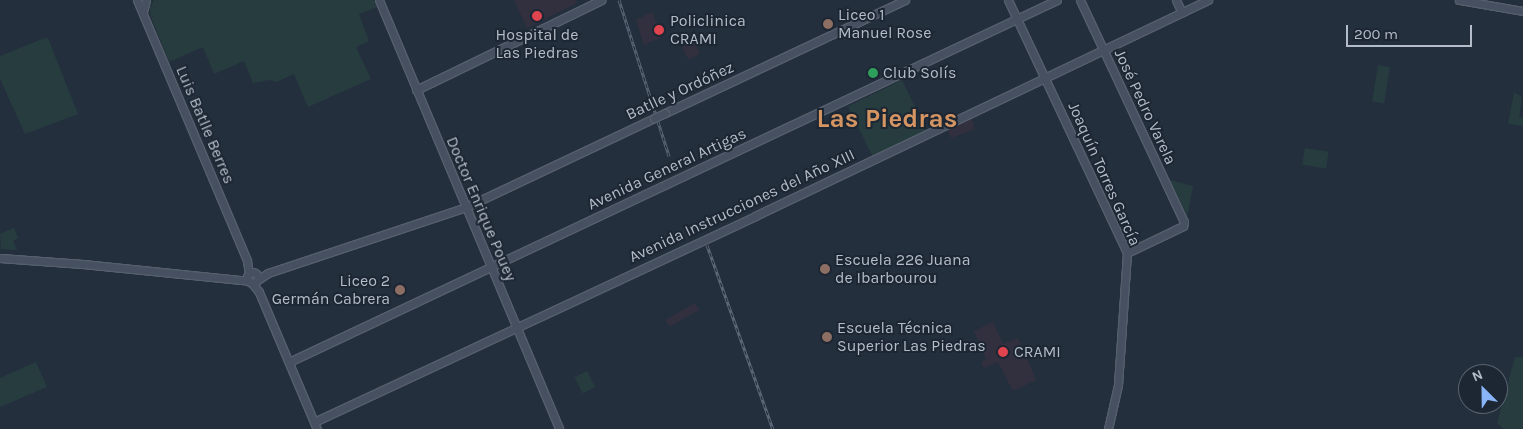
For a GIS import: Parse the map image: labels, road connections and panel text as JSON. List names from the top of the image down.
{
  "streets": {
    "street": [
      "Batlle y Ordóñez",
      "José Pedro Varela",
      "Luis Batlle Berres",
      "Avenida General Artigas",
      "Joaquín Torres García",
      "Avenida Instrucciones del Año XIII",
      "Doctor Enrique Pouey"
    ]
  },
  "crossings": [
    ["Batlle y Ordóñez", "Luis Batlle Berres"],
    ["Batlle y Ordóñez", "Doctor Enrique Pouey"],
    ["José Pedro Varela", "Joaquín Torres García"],
    ["José Pedro Varela", "Avenida Instrucciones del Año XIII"],
    ["Avenida General Artigas", "Joaquín Torres García"],
    ["Avenida General Artigas", "Doctor Enrique Pouey"],
    ["Joaquín Torres García", "Avenida Instrucciones del Año XIII"],
    ["Avenida Instrucciones del Año XIII", "Doctor Enrique Pouey"]
  ],
  "districts": ["Las Piedras"],
  "places": [
    "Hospital de Las Piedras",
    "Liceo 1 Manuel Rose",
    "Policlinica CRAMI",
    "Club Solís",
    "Escuela 226 Juana de Ibarbourou",
    "Liceo 2 Germán Cabrera",
    "Escuela Técnica Superior Las Piedras",
    "CRAMI"
  ],
  "scale_bar": "200 m",
  "north": "top left"
}
